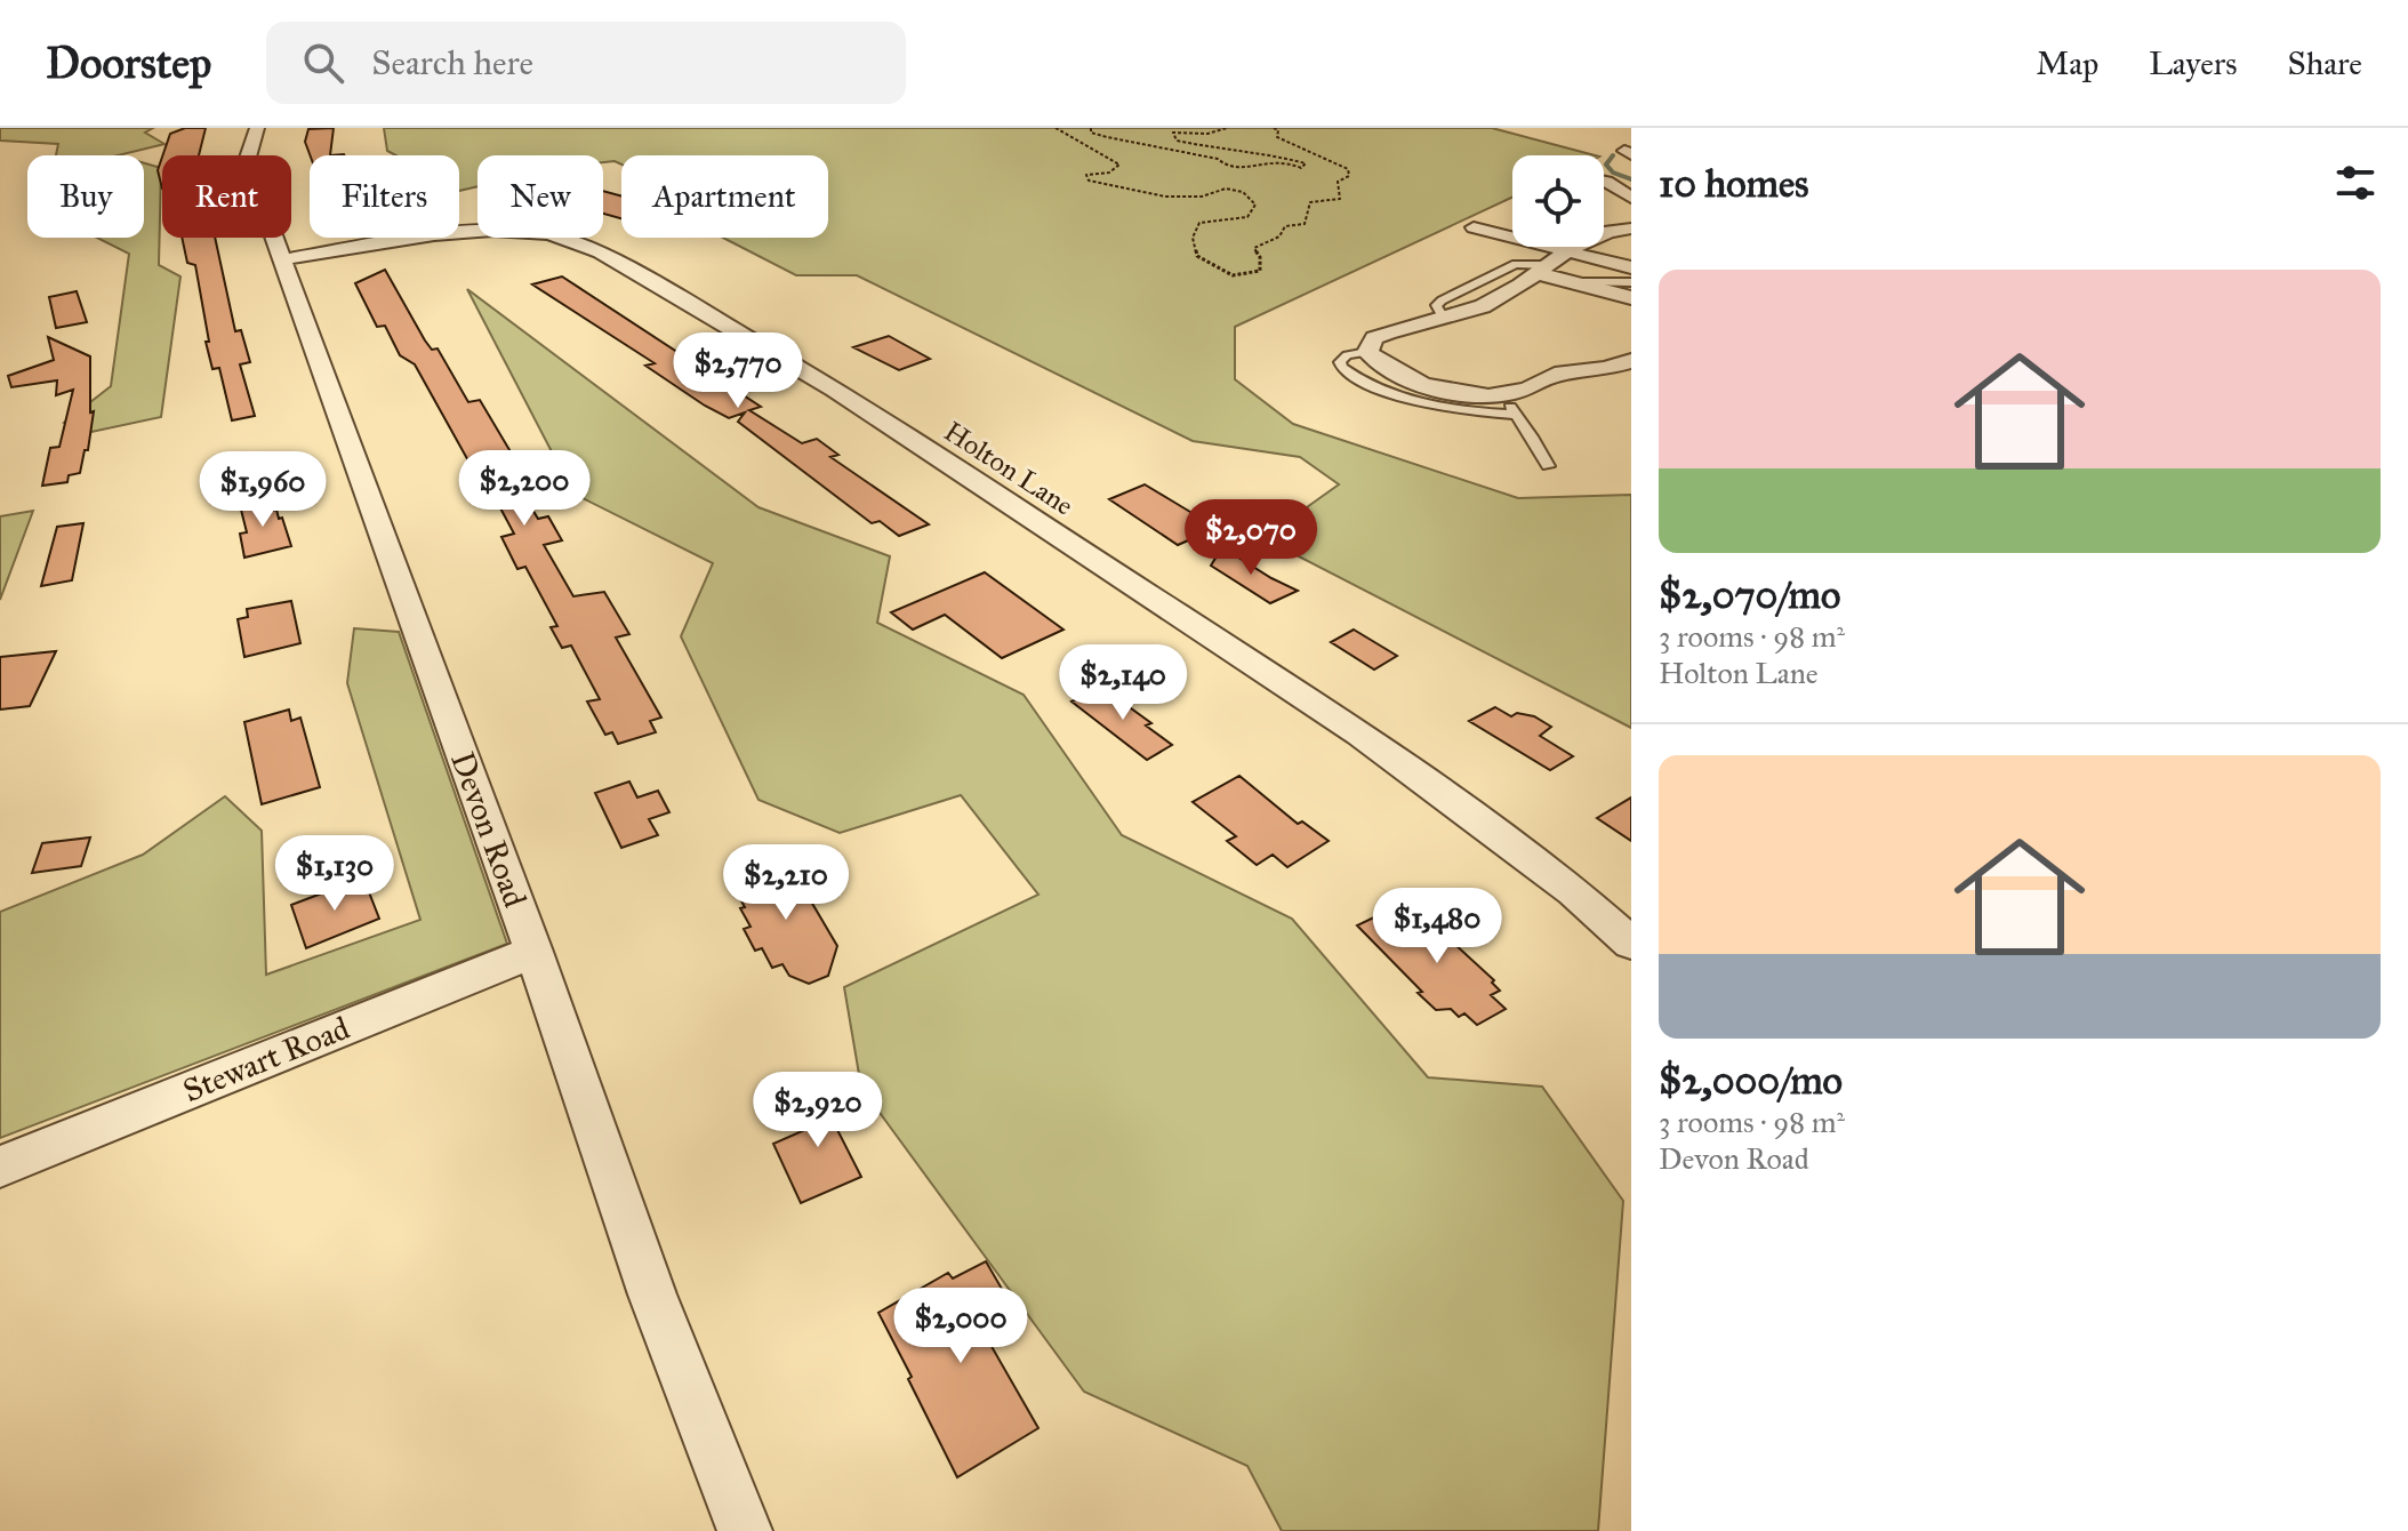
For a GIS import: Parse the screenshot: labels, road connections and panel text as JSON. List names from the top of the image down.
{
  "streets": {
    "street": ["Holton Lane", "Devon Road", "Stewart Road"]
  },
  "crossings": [
    ["Holton Lane", "Devon Road"],
    ["Devon Road", "Stewart Road"]
  ],
  "page": {
    "header": "Doorstep",
    "search": "Search here",
    "nav": ["Map", "Layers", "Share"],
    "heading": "10 homes",
    "chip": [
      "Buy",
      "Rent",
      "Filters",
      "New",
      "Apartment"
    ],
    "list": [
      {
        "name": "$2,070/mo",
        "note": "3 rooms · 98 m² · Holton Lane"
      },
      {
        "name": "$2,000/mo",
        "note": "3 rooms · 98 m² · Devon Road"
      }
    ],
    "price": [
      "$2,770",
      "$2,200",
      "$1,960",
      "$2,070",
      "$2,140",
      "$1,130",
      "$2,210",
      "$1,480",
      "$2,920",
      "$2,000"
    ]
  }
}
